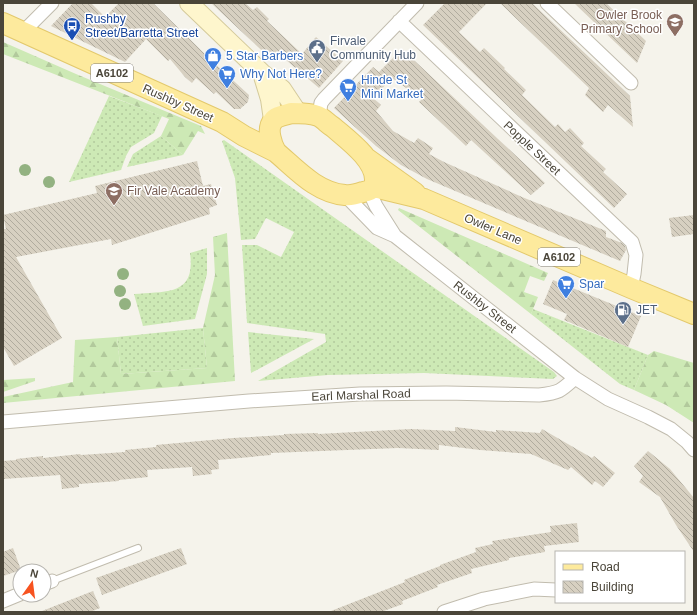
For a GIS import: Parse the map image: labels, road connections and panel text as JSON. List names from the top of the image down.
{
  "streets": {
    "main road": ["A6102", "Rushby Street", "Owler Lane"],
    "street": ["Popple Street", "Earl Marshal Road"]
  },
  "crossings": [
    ["Rushby Street", "Owler Lane"],
    ["Rushby Street", "Earl Marshal Road"],
    ["Popple Street", "Owler Lane"]
  ],
  "places": {
    "school or university": ["Owler Brook Primary School", "Fir Vale Academy"],
    "bus stop": ["Rushby Street/Barretta Street"],
    "public building": ["Firvale Community Hub"],
    "shop": ["5 Star Barbers"],
    "supermarket": ["Why Not Here?", "Hinde St Mini Market", "Spar"],
    "fuel station": ["JET"]
  },
  "legend": ["Road", "Building"],
  "north": "top"
}
